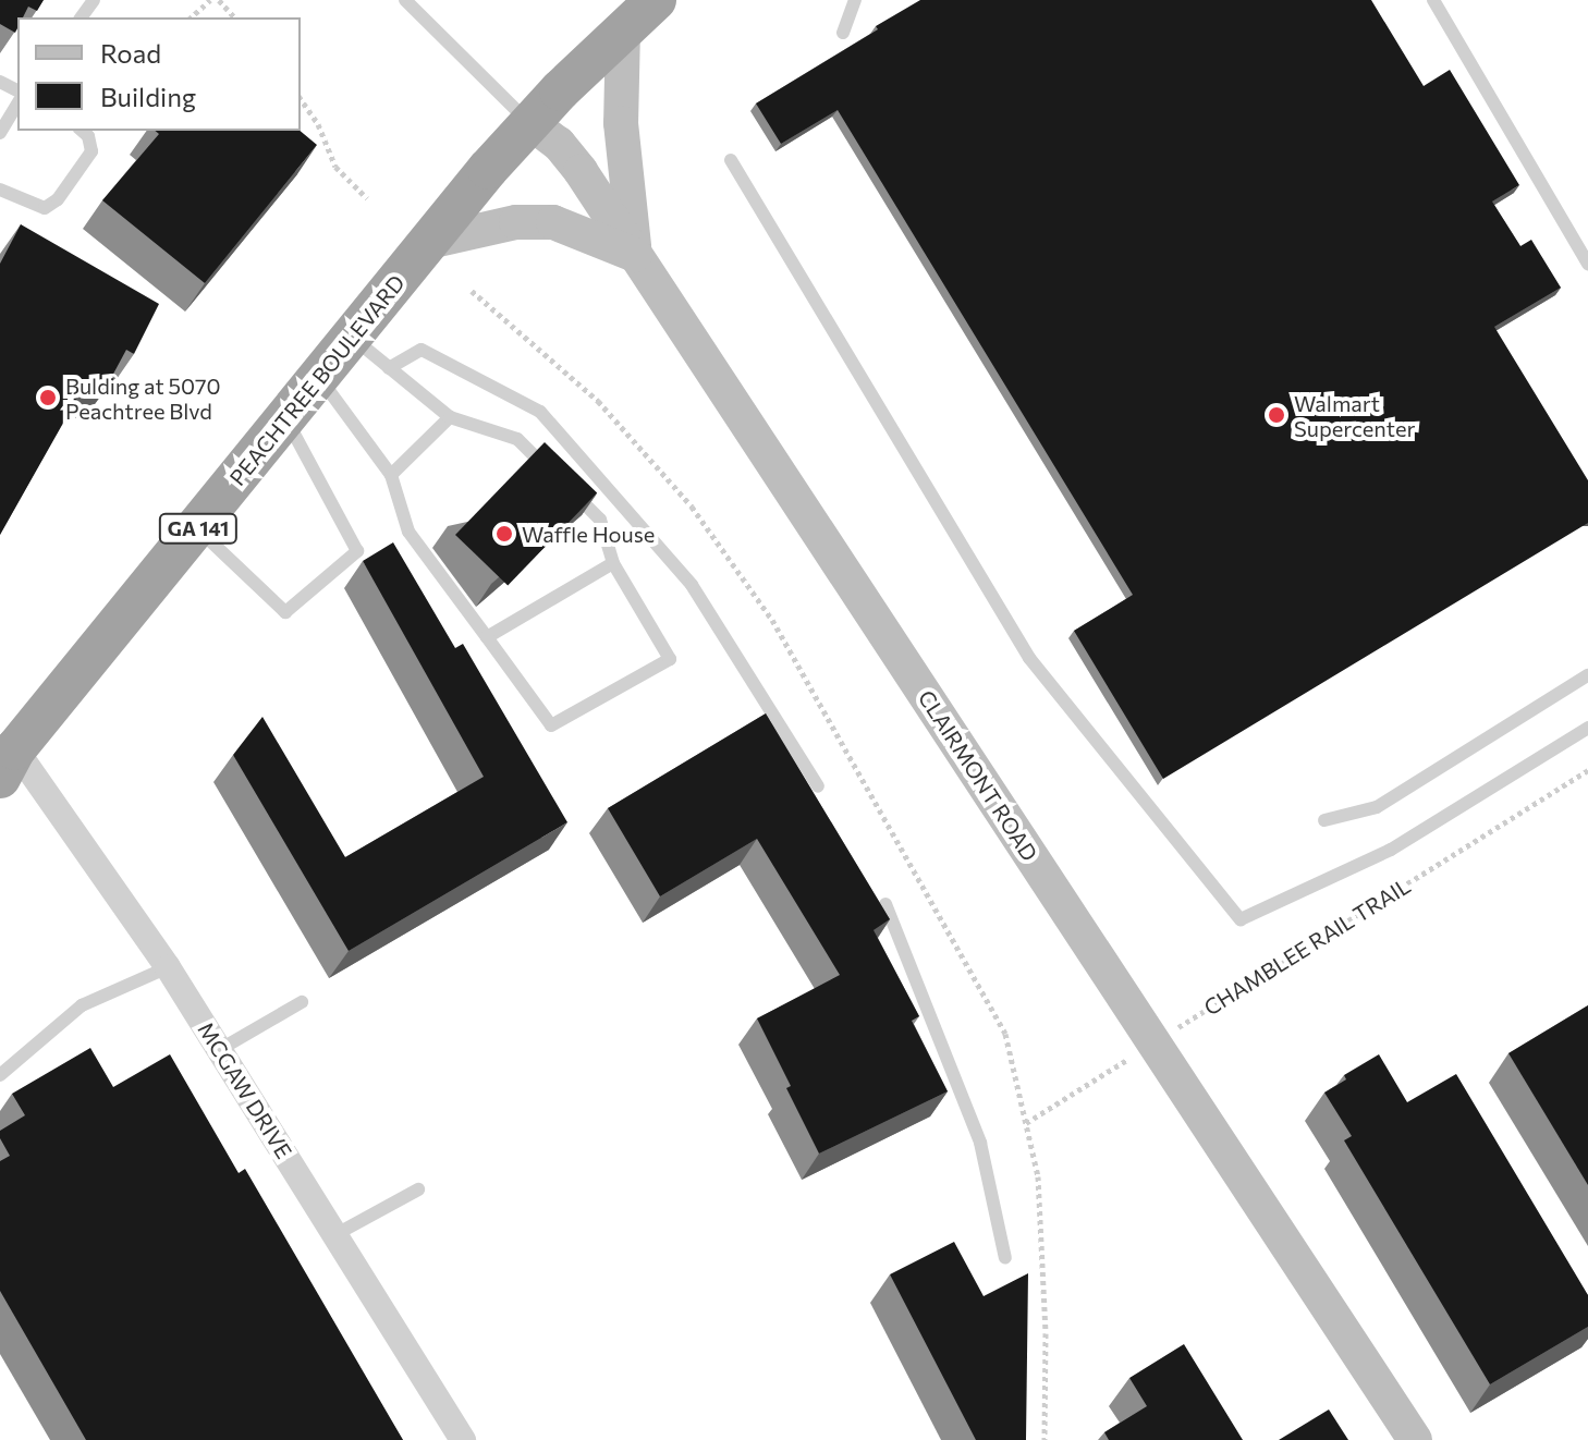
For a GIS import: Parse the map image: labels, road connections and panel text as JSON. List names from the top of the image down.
{
  "streets": {
    "highway": ["PEACHTREE BOULEVARD", "GA 141"],
    "main road": ["CLAIRMONT ROAD"],
    "street": ["MCGAW DRIVE"],
    "path": ["CHAMBLEE RAIL TRAIL"]
  },
  "crossings": [
    ["PEACHTREE BOULEVARD", "CLAIRMONT ROAD"],
    ["PEACHTREE BOULEVARD", "MCGAW DRIVE"]
  ],
  "places": ["Bulding at 5070 Peachtree Blvd", "Walmart Supercenter", "Waffle House"],
  "legend": ["Road", "Building"]
}
